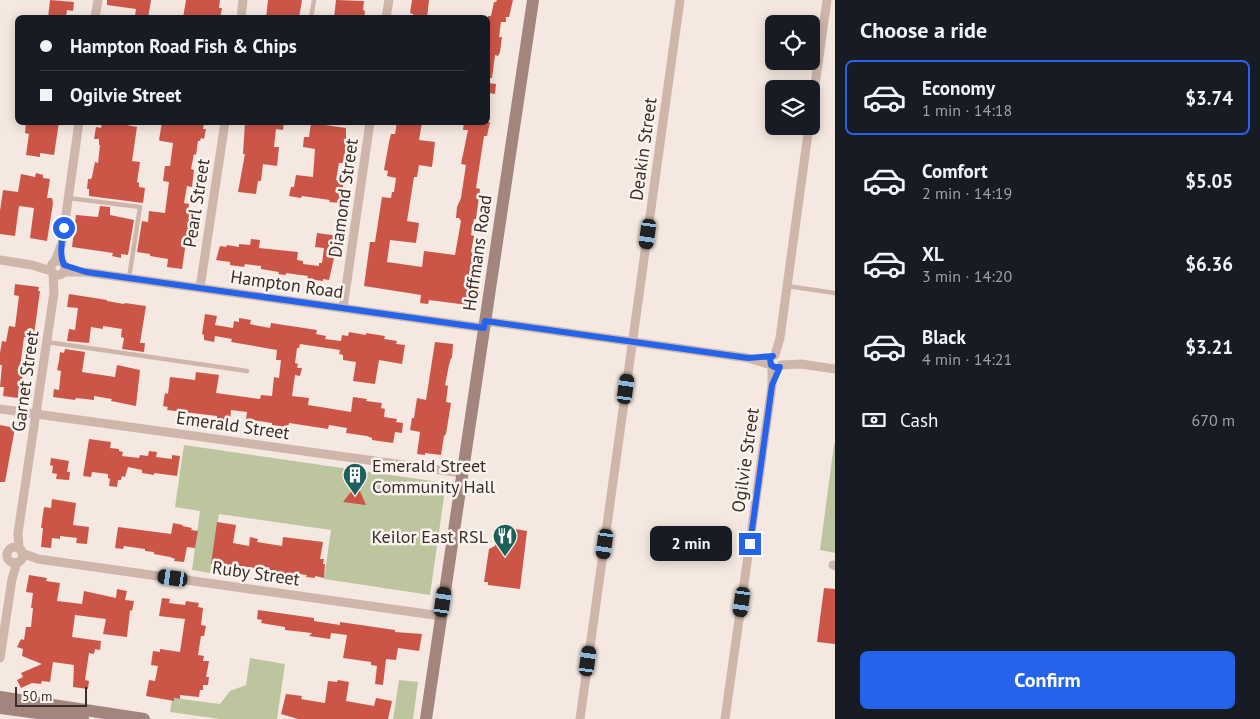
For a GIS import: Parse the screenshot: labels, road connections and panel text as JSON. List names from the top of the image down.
{
  "streets": {
    "main road": ["Hoffmans Road"],
    "street": [
      "Deakin Street",
      "Diamond Street",
      "Pearl Street",
      "Hampton Road",
      "Garnet Street",
      "Emerald Street",
      "Ogilvie Street",
      "Ruby Street"
    ]
  },
  "crossings": [
    ["Deakin Street", "Hampton Road"],
    ["Diamond Street", "Hampton Road"],
    ["Pearl Street", "Hampton Road"],
    ["Hoffmans Road", "Hampton Road"],
    ["Hoffmans Road", "Emerald Street"],
    ["Hoffmans Road", "Ruby Street"],
    ["Hampton Road", "Garnet Street"],
    ["Hampton Road", "Ogilvie Street"],
    ["Garnet Street", "Emerald Street"],
    ["Garnet Street", "Ruby Street"]
  ],
  "places": {
    "building": ["Emerald Street Community Hall"],
    "restaurant": ["Keilor East RSL"]
  },
  "scale_bar": "50 m",
  "page": {
    "heading": "Choose a ride",
    "banner": ["Hampton Road Fish & Chips", "Ogilvie Street"],
    "list": [
      {
        "name": "Economy",
        "note": "1 min · 14:18",
        "value": "$3.74"
      },
      {
        "name": "Comfort",
        "note": "2 min · 14:19",
        "value": "$5.05"
      },
      {
        "name": "XL",
        "note": "3 min · 14:20",
        "value": "$6.36"
      },
      {
        "name": "Black",
        "note": "4 min · 14:21",
        "value": "$3.21"
      }
    ],
    "pay": ["Cash", "670 m"],
    "bubble": "2 min",
    "buttons": "Confirm",
    "scale": "50 m"
  }
}
